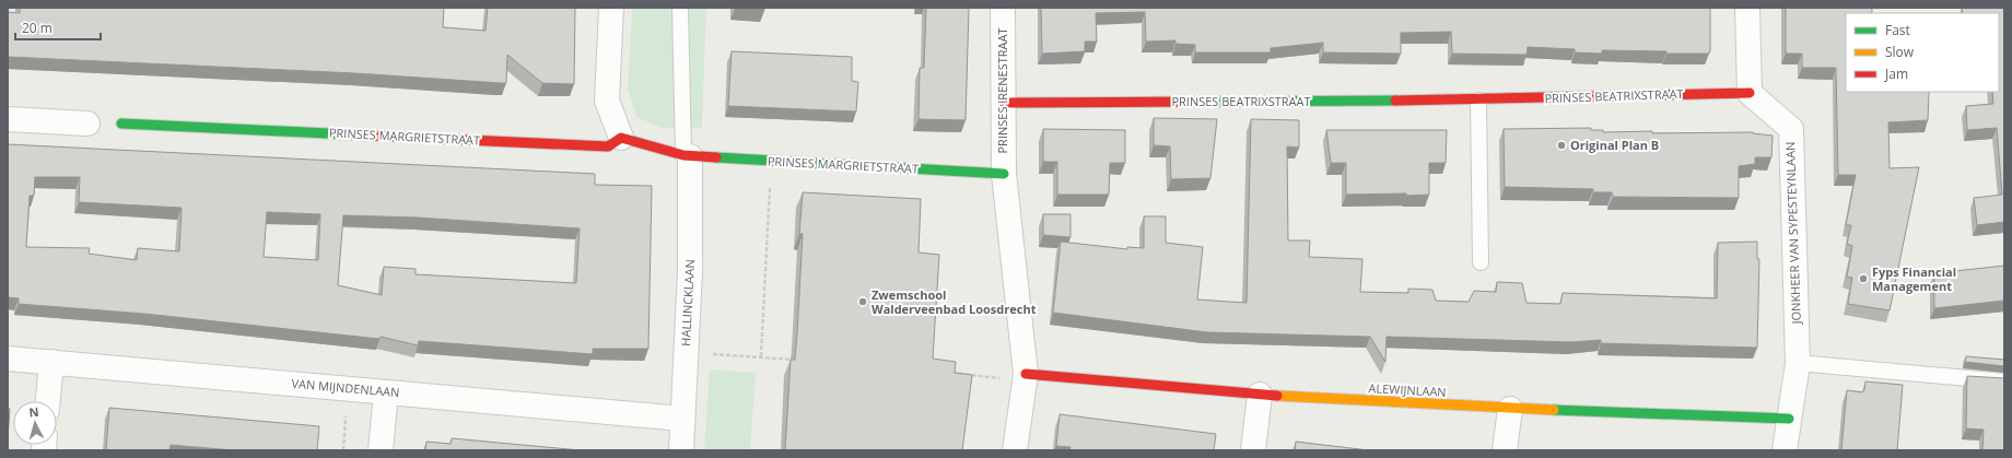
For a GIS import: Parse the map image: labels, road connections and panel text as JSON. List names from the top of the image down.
{
  "streets": {
    "street": [
      "PRINSES IRENESTRAAT",
      "PRINSES BEATRIXSTRAAT",
      "PRINSES MARGRIETSTRAAT",
      "JONKHEER VAN SYPESTEYNLAAN",
      "HALLINCKLAAN",
      "VAN MIJNDENLAAN",
      "ALEWIJNLAAN"
    ]
  },
  "crossings": [
    ["PRINSES IRENESTRAAT", "PRINSES BEATRIXSTRAAT"],
    ["PRINSES IRENESTRAAT", "PRINSES MARGRIETSTRAAT"],
    ["PRINSES IRENESTRAAT", "ALEWIJNLAAN"],
    ["PRINSES BEATRIXSTRAAT", "JONKHEER VAN SYPESTEYNLAAN"],
    ["PRINSES MARGRIETSTRAAT", "HALLINCKLAAN"],
    ["JONKHEER VAN SYPESTEYNLAAN", "ALEWIJNLAAN"],
    ["HALLINCKLAAN", "VAN MIJNDENLAAN"]
  ],
  "places": ["Original Plan B", "Fyps Financial Management", "Zwemschool Walderveenbad Loosdrecht"],
  "legend": ["Fast", "Slow", "Jam"],
  "scale_bar": "20 m",
  "north": "top"
}
